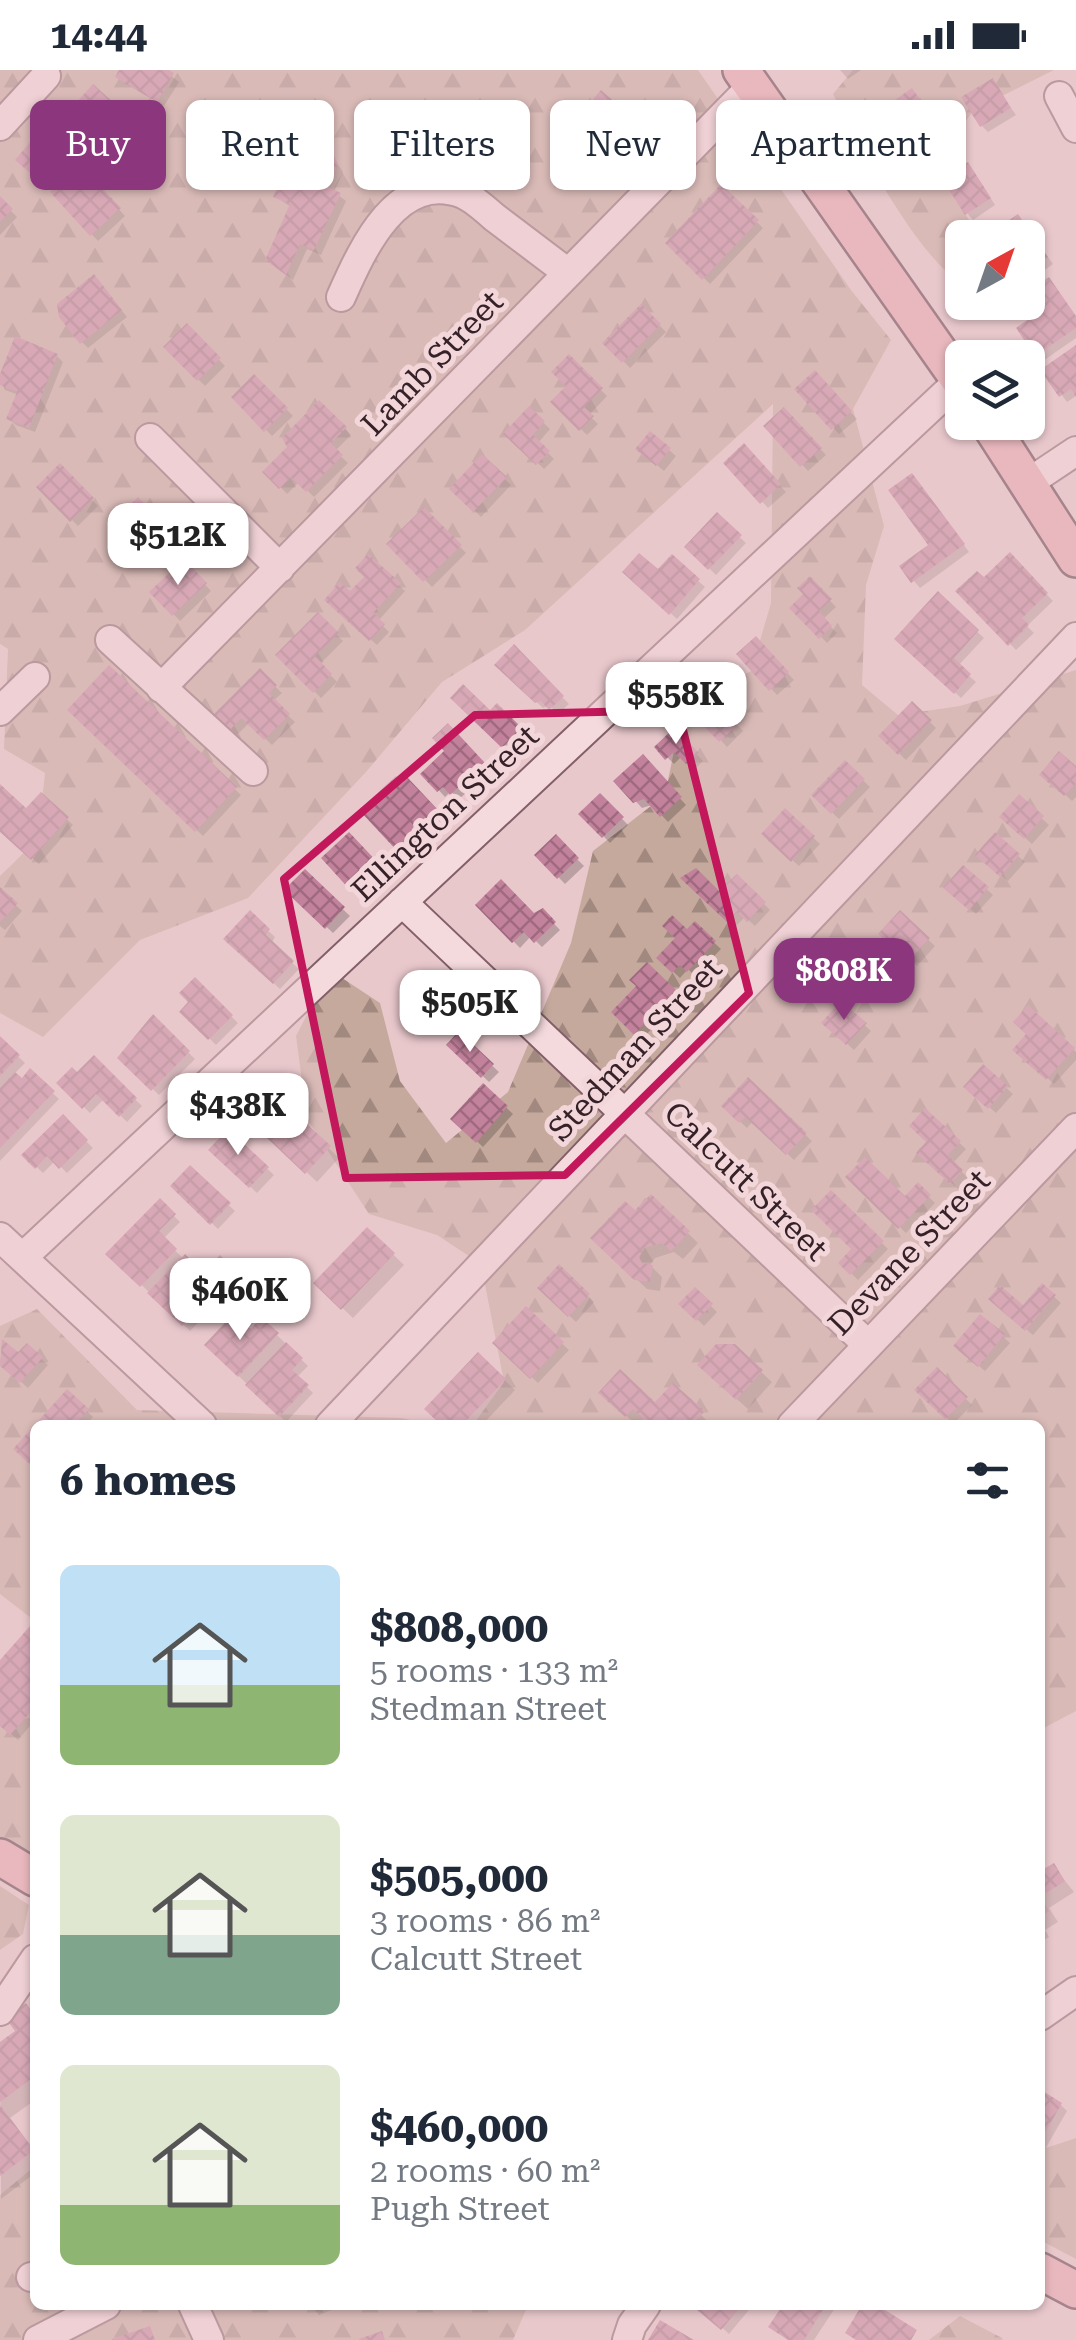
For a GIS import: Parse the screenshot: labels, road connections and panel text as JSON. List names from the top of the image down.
{
  "streets": {
    "street": [
      "Lamb Street",
      "Ellington Street",
      "Stedman Street",
      "Calcutt Street",
      "Devane Street"
    ]
  },
  "crossings": [
    ["Ellington Street", "Calcutt Street"],
    ["Stedman Street", "Calcutt Street"],
    ["Calcutt Street", "Devane Street"]
  ],
  "north": "top right",
  "page": {
    "status": "14:44",
    "chip": [
      "Buy",
      "Rent",
      "Filters",
      "New",
      "Apartment"
    ],
    "price": [
      "$512K",
      "$558K",
      "$808K",
      "$505K",
      "$438K",
      "$460K"
    ],
    "heading": "6 homes",
    "list": [
      {
        "name": "$808,000",
        "note": "5 rooms · 133 m² · Stedman Street"
      },
      {
        "name": "$505,000",
        "note": "3 rooms · 86 m² · Calcutt Street"
      },
      {
        "name": "$460,000",
        "note": "2 rooms · 60 m² · Pugh Street"
      }
    ]
  }
}
